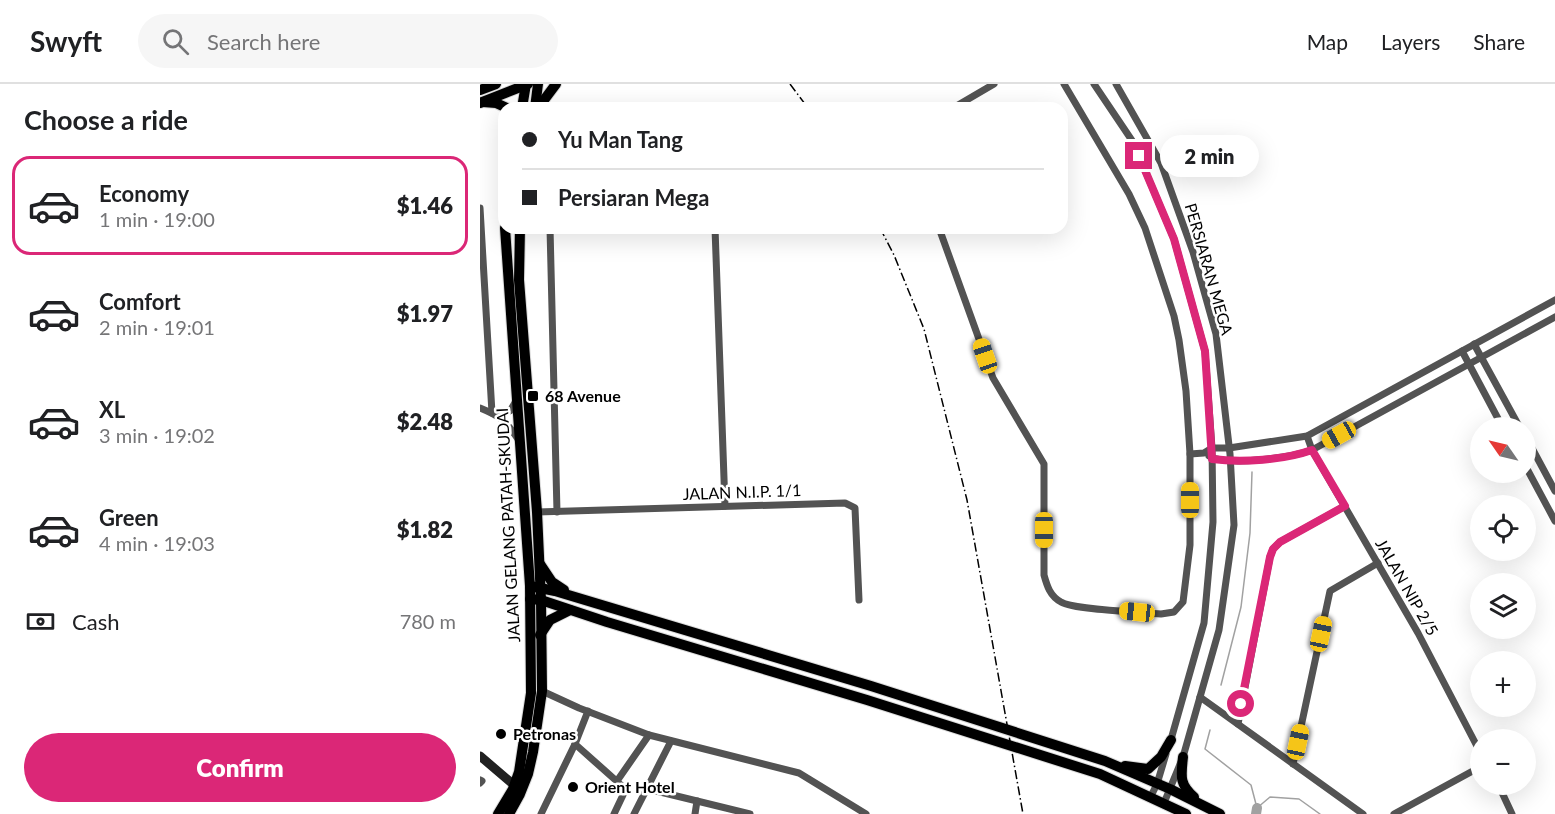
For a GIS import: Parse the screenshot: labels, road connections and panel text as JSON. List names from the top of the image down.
{
  "streets": {
    "main road": ["JALAN GELANG PATAH-SKUDAI"],
    "street": ["PERSIARAN MEGA", "JALAN N.I.P. 1/1", "JALAN NIP 2/5"]
  },
  "crossings": [
    ["JALAN N.I.P. 1/1", "JALAN GELANG PATAH-SKUDAI"]
  ],
  "places": {
    "transit": ["68 Avenue"],
    "other": ["Petronas", "Orient Hotel"]
  },
  "north": "top left",
  "page": {
    "header": "Swyft",
    "search": "Search here",
    "nav": ["Map", "Layers", "Share"],
    "heading": "Choose a ride",
    "banner": ["Yu Man Tang", "Persiaran Mega"],
    "bubble": "2 min",
    "list": [
      {
        "name": "Economy",
        "note": "1 min · 19:00",
        "value": "$1.46"
      },
      {
        "name": "Comfort",
        "note": "2 min · 19:01",
        "value": "$1.97"
      },
      {
        "name": "XL",
        "note": "3 min · 19:02",
        "value": "$2.48"
      },
      {
        "name": "Green",
        "note": "4 min · 19:03",
        "value": "$1.82"
      }
    ],
    "map_buttons": ["+", "−"],
    "pay": ["Cash", "780 m"],
    "buttons": "Confirm"
  }
}
